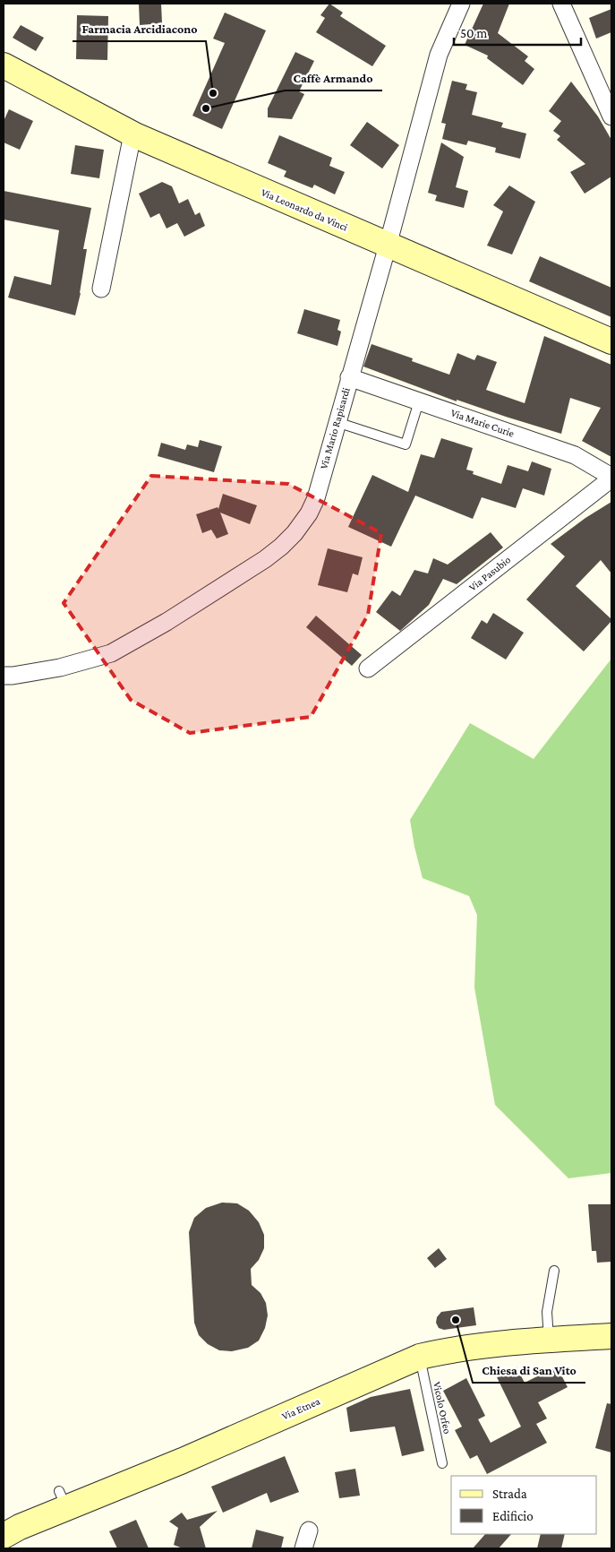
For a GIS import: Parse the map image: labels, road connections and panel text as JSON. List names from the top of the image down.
{
  "streets": {
    "street": [
      "Via Leonardo da Vinci",
      "Via Marie Curie",
      "Via Mario Rapisardi",
      "Via Pasubio",
      "Via Etnea"
    ],
    "lane": ["Vicolo Orfeo"]
  },
  "crossings": [
    ["Via Leonardo da Vinci", "Via Mario Rapisardi"],
    ["Via Marie Curie", "Via Mario Rapisardi"],
    ["Via Marie Curie", "Via Pasubio"],
    ["Vicolo Orfeo", "Via Etnea"]
  ],
  "places": ["Farmacia Arcidiacono", "Caffè Armando", "Chiesa di San Vito"],
  "legend": ["Strada", "Edificio"],
  "scale_bar": "50 m"
}
